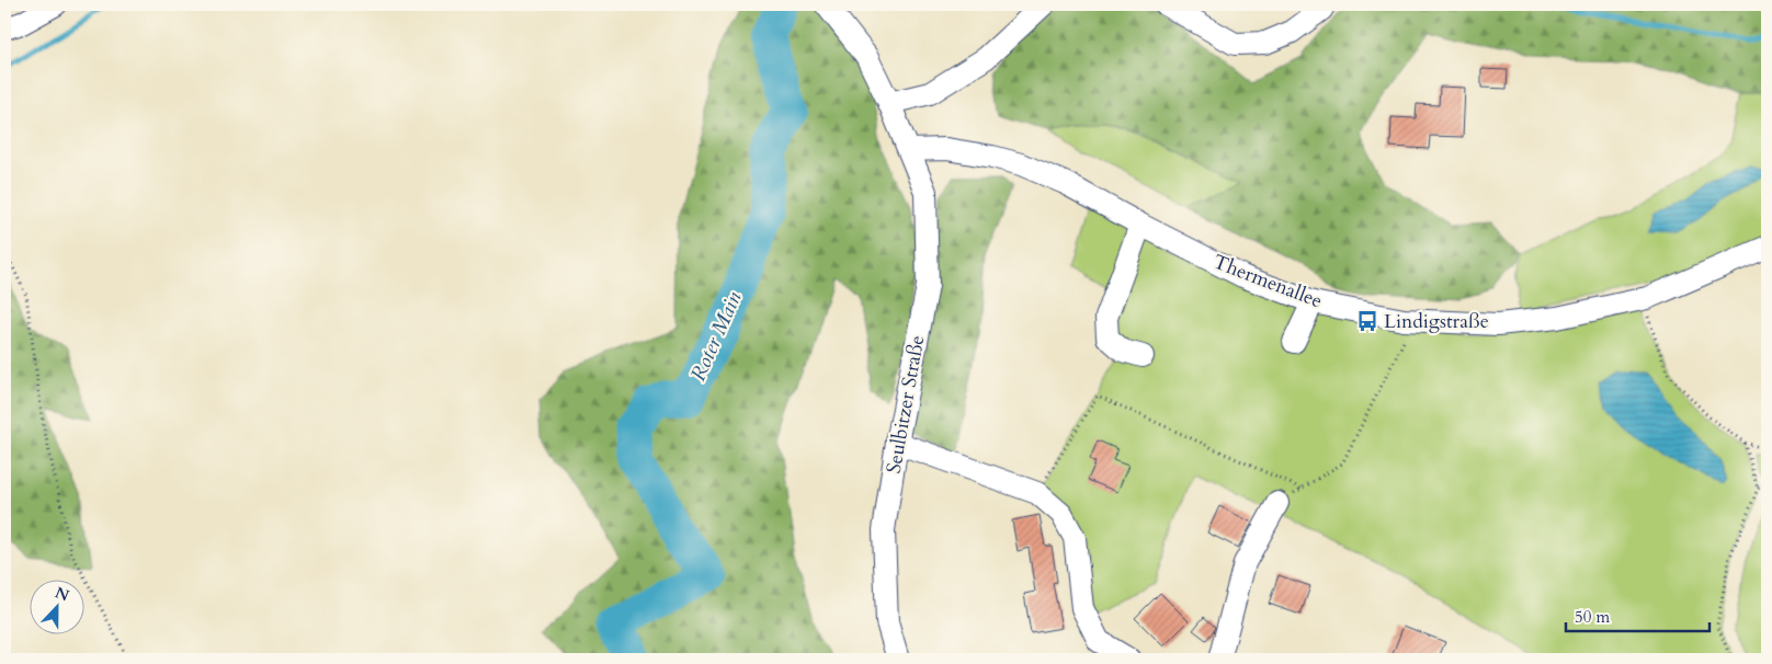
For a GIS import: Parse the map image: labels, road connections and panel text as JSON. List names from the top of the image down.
{
  "streets": {
    "street": ["Thermenallee", "Seulbitzer Straße"]
  },
  "crossings": [
    ["Thermenallee", "Seulbitzer Straße"]
  ],
  "water": ["Roter Main"],
  "places": {
    "bus stop": ["Lindigstraße"]
  },
  "scale_bar": "50 m",
  "north": "top"
}
